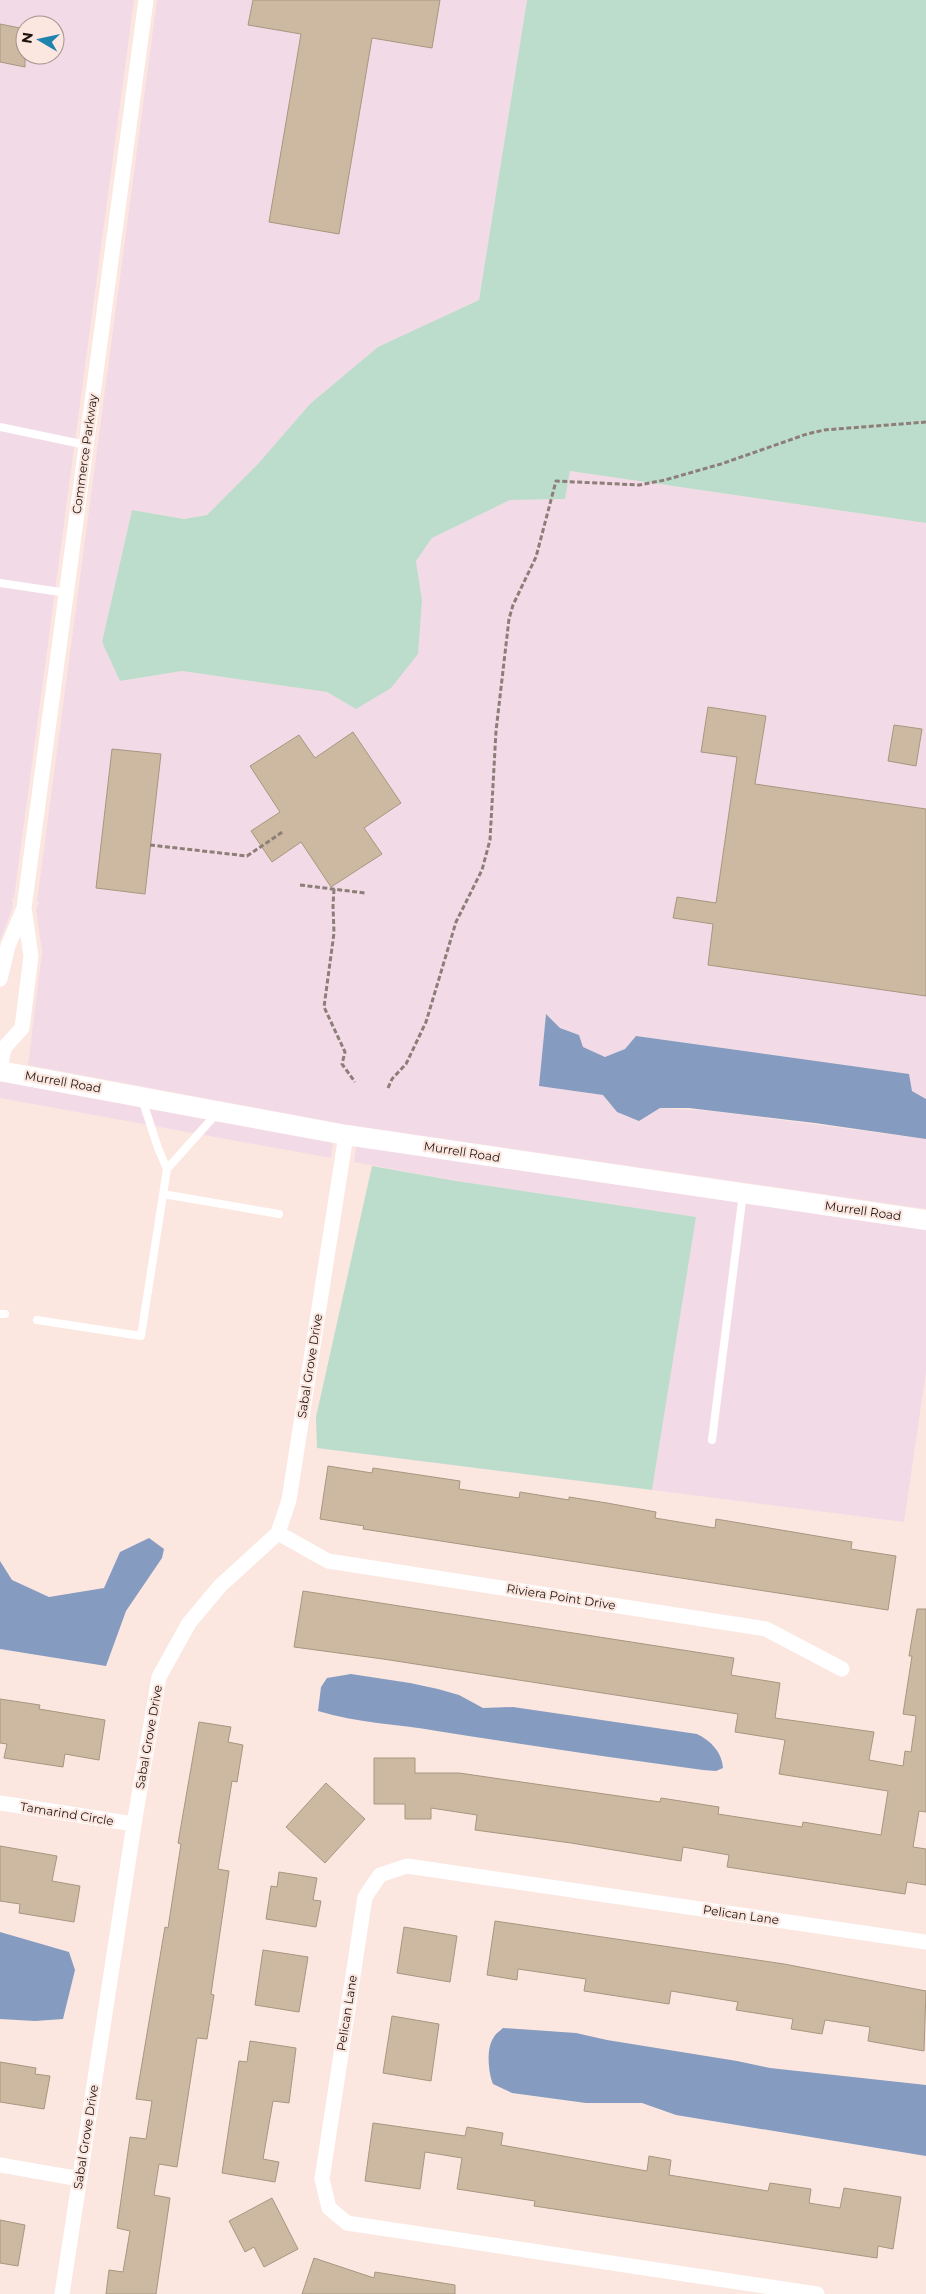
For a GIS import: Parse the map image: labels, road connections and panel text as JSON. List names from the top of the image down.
{
  "streets": {
    "street": [
      "Commerce Parkway",
      "Murrell Road",
      "Sabal Grove Drive",
      "Riviera Point Drive",
      "Tamarind Circle",
      "Pelican Lane"
    ]
  },
  "crossings": [
    ["Commerce Parkway", "Murrell Road"],
    ["Murrell Road", "Sabal Grove Drive"],
    ["Sabal Grove Drive", "Riviera Point Drive"],
    ["Sabal Grove Drive", "Tamarind Circle"]
  ],
  "north": "left"
}
